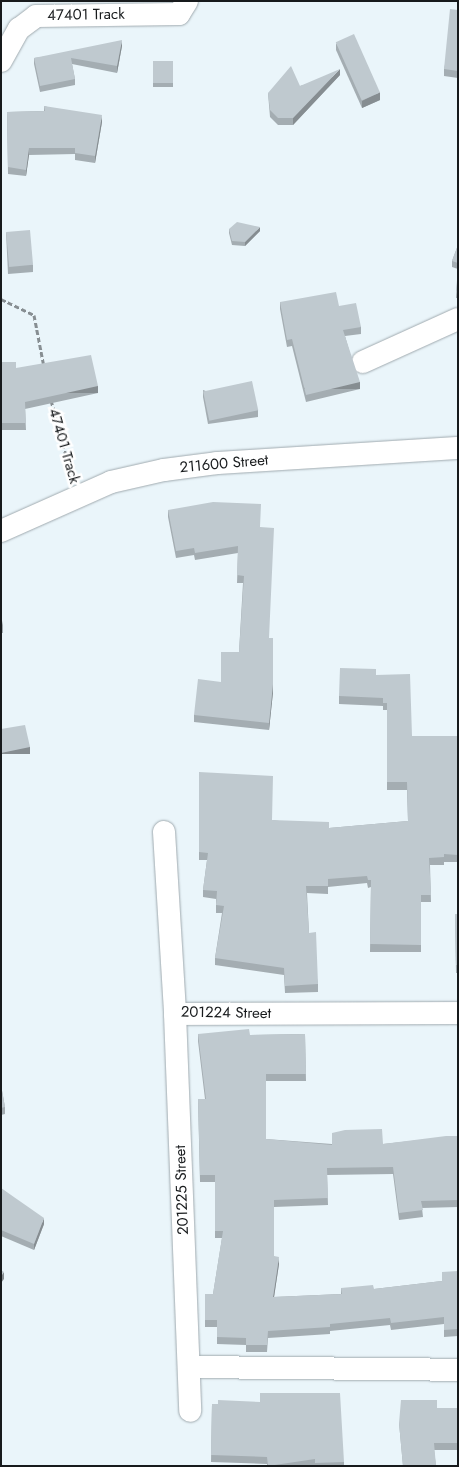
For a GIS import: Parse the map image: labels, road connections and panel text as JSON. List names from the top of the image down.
{
  "streets": {
    "street": [
      "47401 Track",
      "211600 Street",
      "201224 Street",
      "201225 Street"
    ]
  },
  "crossings": [
    ["47401 Track", "211600 Street"],
    ["201224 Street", "201225 Street"]
  ]
}
